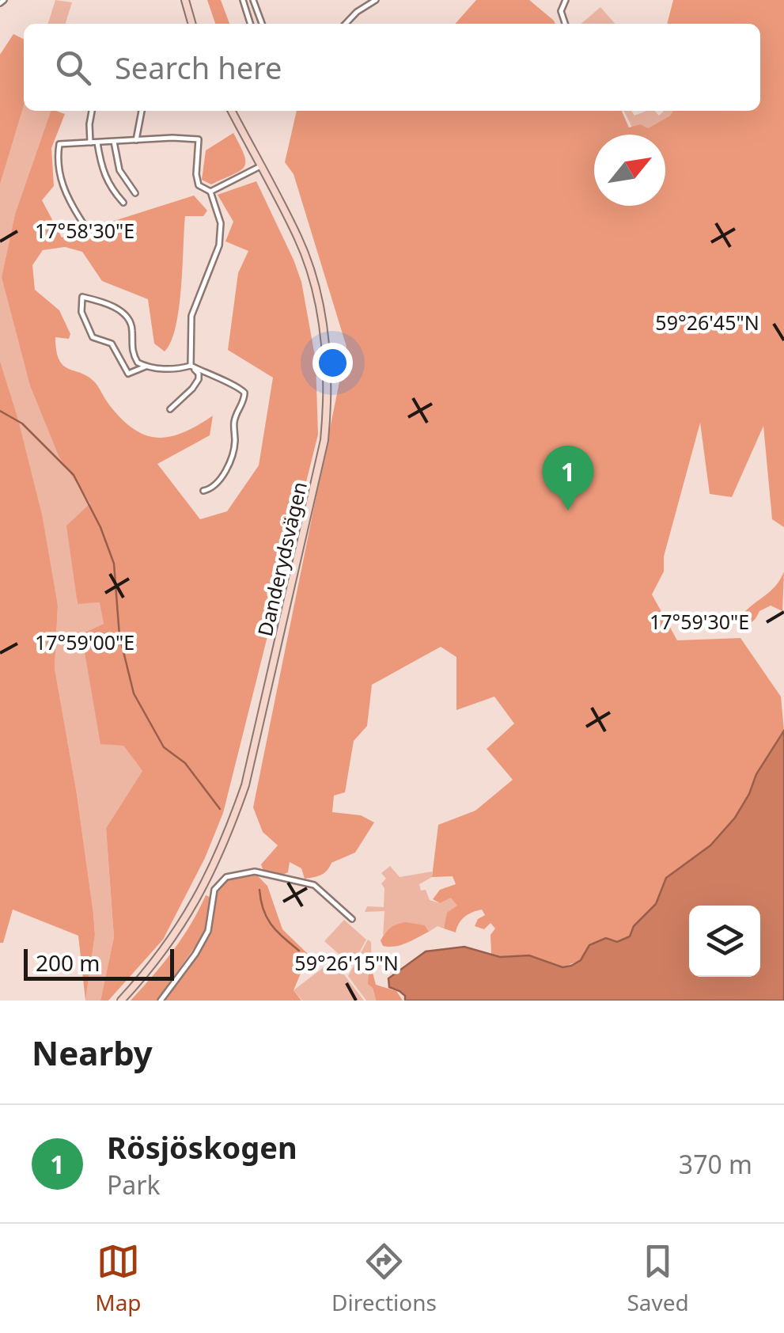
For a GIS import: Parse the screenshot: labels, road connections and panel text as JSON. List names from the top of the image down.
{
  "streets": {
    "main road": ["Danderydsvägen"]
  },
  "scale_bar": "200 m",
  "north": "top right",
  "page": {
    "search": "Search here",
    "pins": "1",
    "scale": "200 m",
    "heading": "Nearby",
    "list": [
      {
        "mark": "1",
        "name": "Rösjöskogen",
        "note": "Park",
        "value": "370 m"
      }
    ],
    "nav": ["Map", "Directions", "Saved"]
  },
  "coordinates": [
    "17°58'30\"E",
    "59°26'45\"N",
    "17°59'30\"E",
    "17°59'00\"E",
    "59°26'15\"N"
  ]
}
